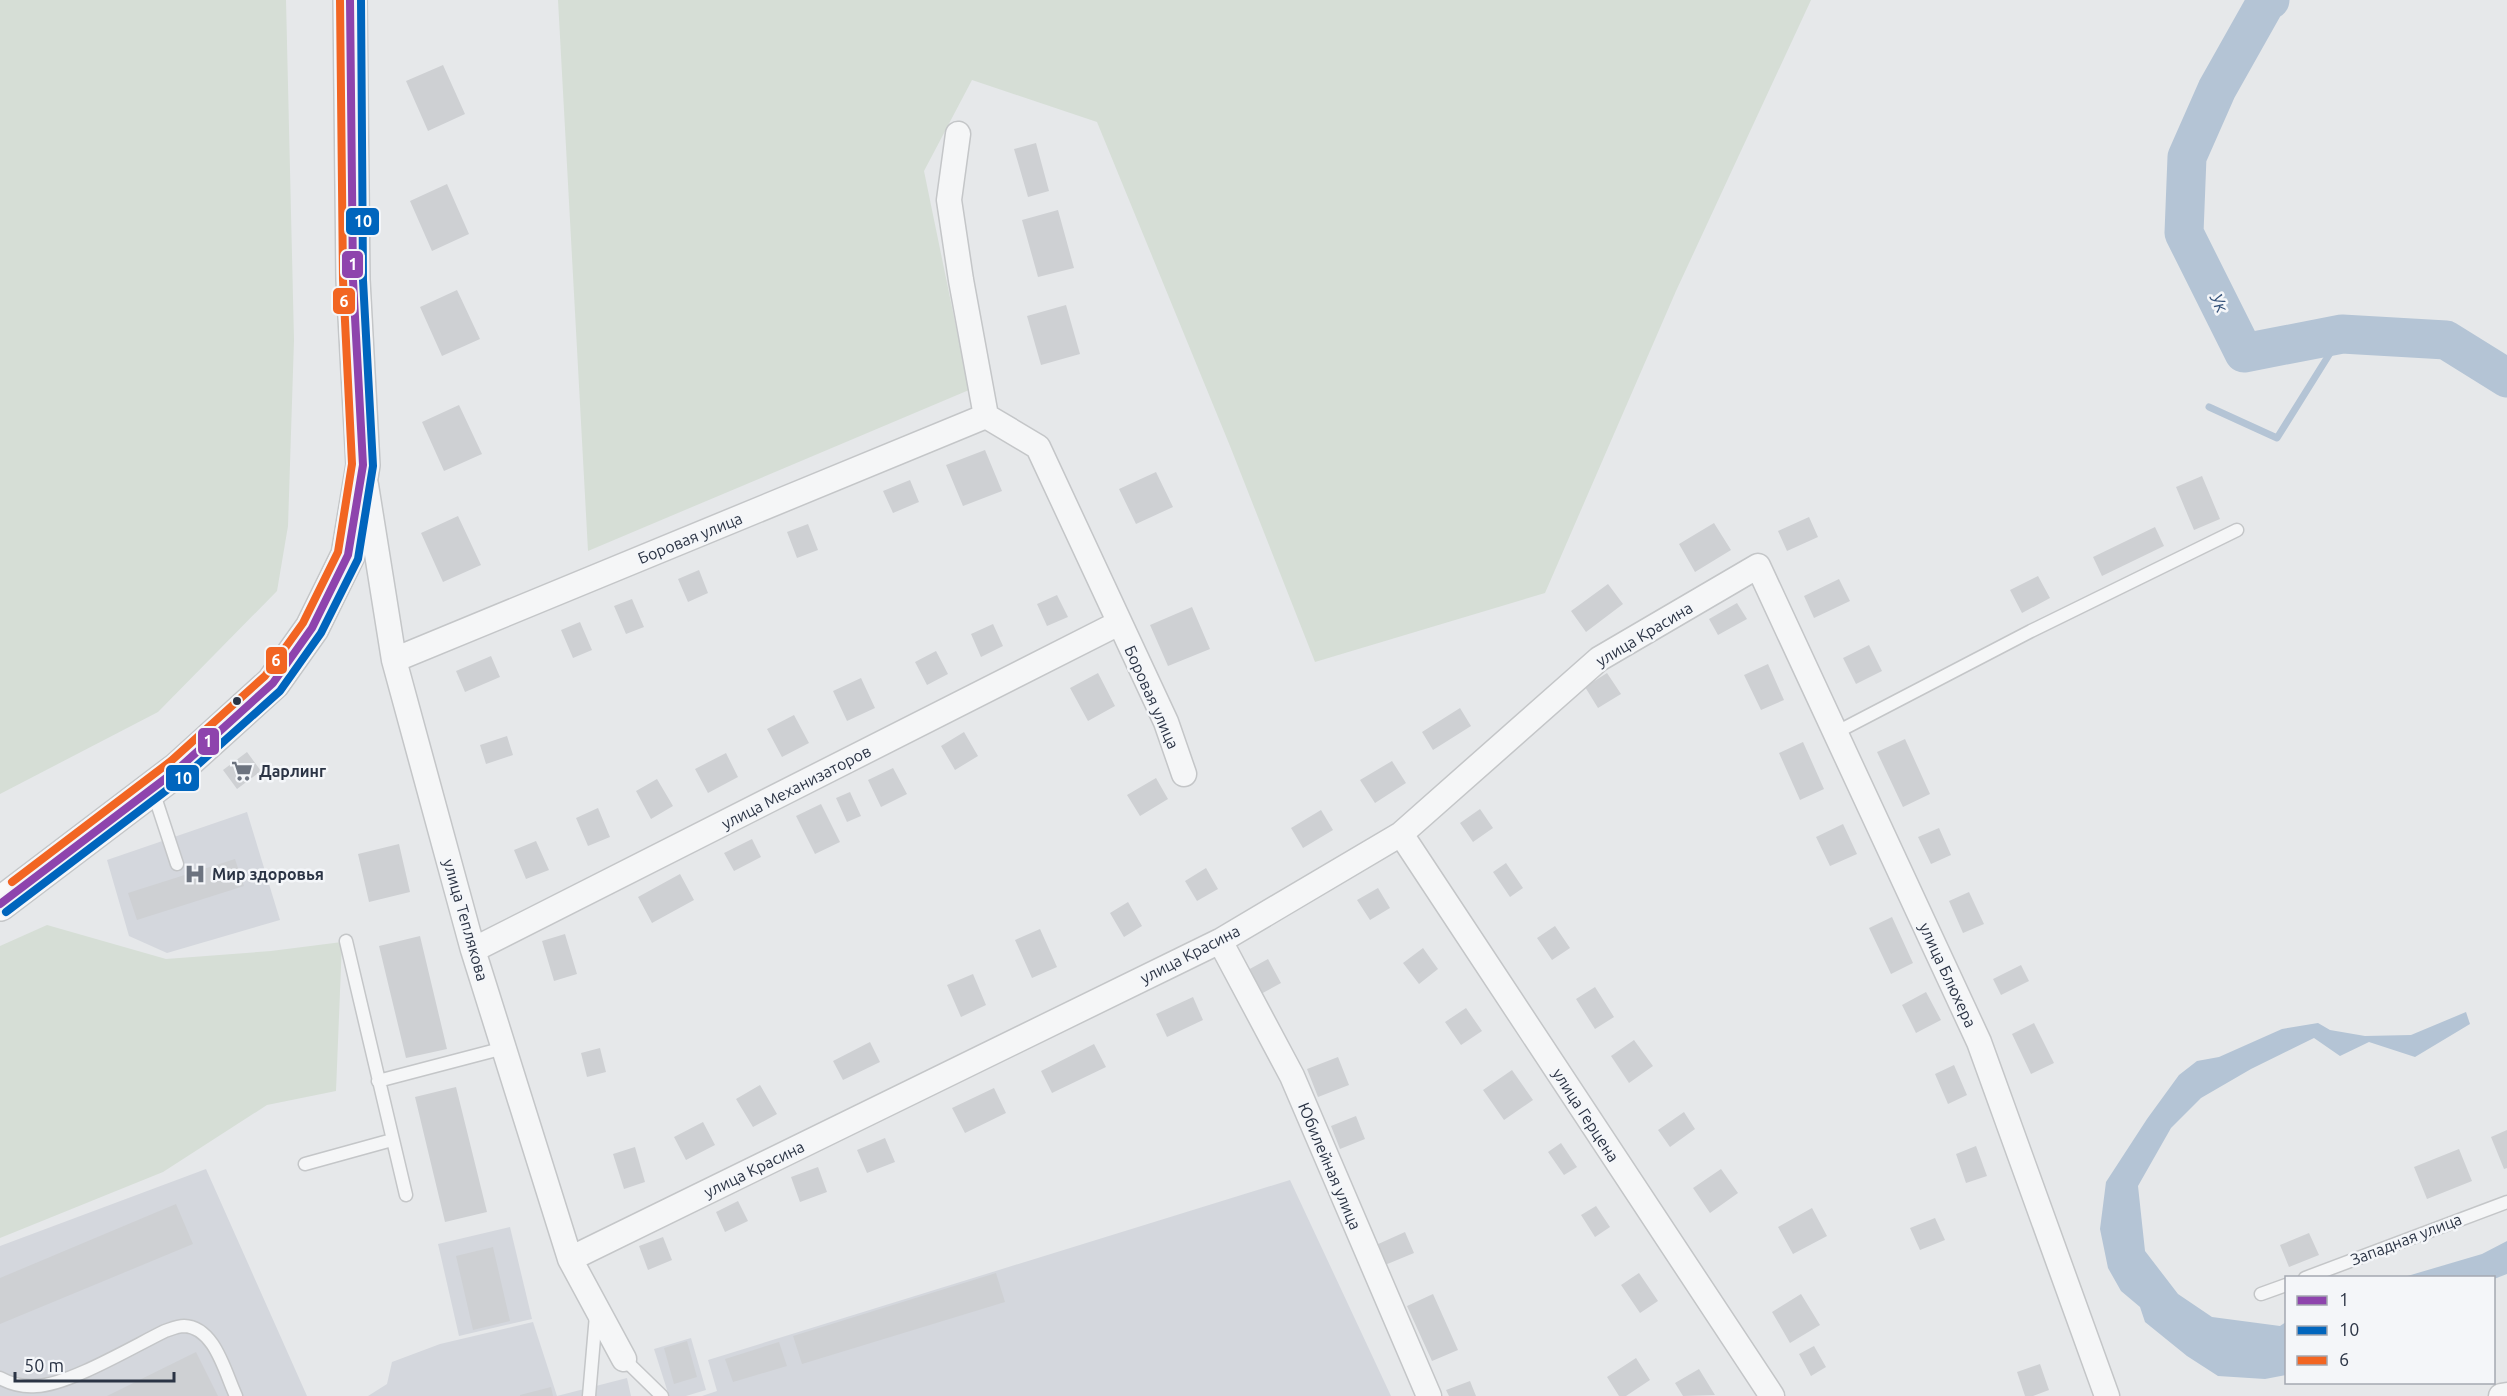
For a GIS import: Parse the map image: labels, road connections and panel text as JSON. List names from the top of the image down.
{
  "streets": {
    "street": [
      "Боровая улица",
      "улица Красина",
      "улица Механизаторов",
      "улица Теплякова",
      "улица Блюхера",
      "улица Герцена",
      "Юбилейная улица"
    ],
    "lane": ["Западная улица"]
  },
  "crossings": [
    ["Боровая улица", "улица Механизаторов"],
    ["Боровая улица", "улица Теплякова"],
    ["улица Красина", "улица Теплякова"],
    ["улица Красина", "улица Блюхера"],
    ["улица Красина", "улица Герцена"],
    ["улица Красина", "Юбилейная улица"],
    ["улица Механизаторов", "улица Теплякова"]
  ],
  "water": ["Ук"],
  "places": {
    "supermarket": ["Дарлинг"],
    "hospital": ["Мир здоровья"]
  },
  "lines": ["transit line 1", "transit line 10", "transit line 6"],
  "legend": ["1", "10", "6"],
  "scale_bar": "50 m"
}
